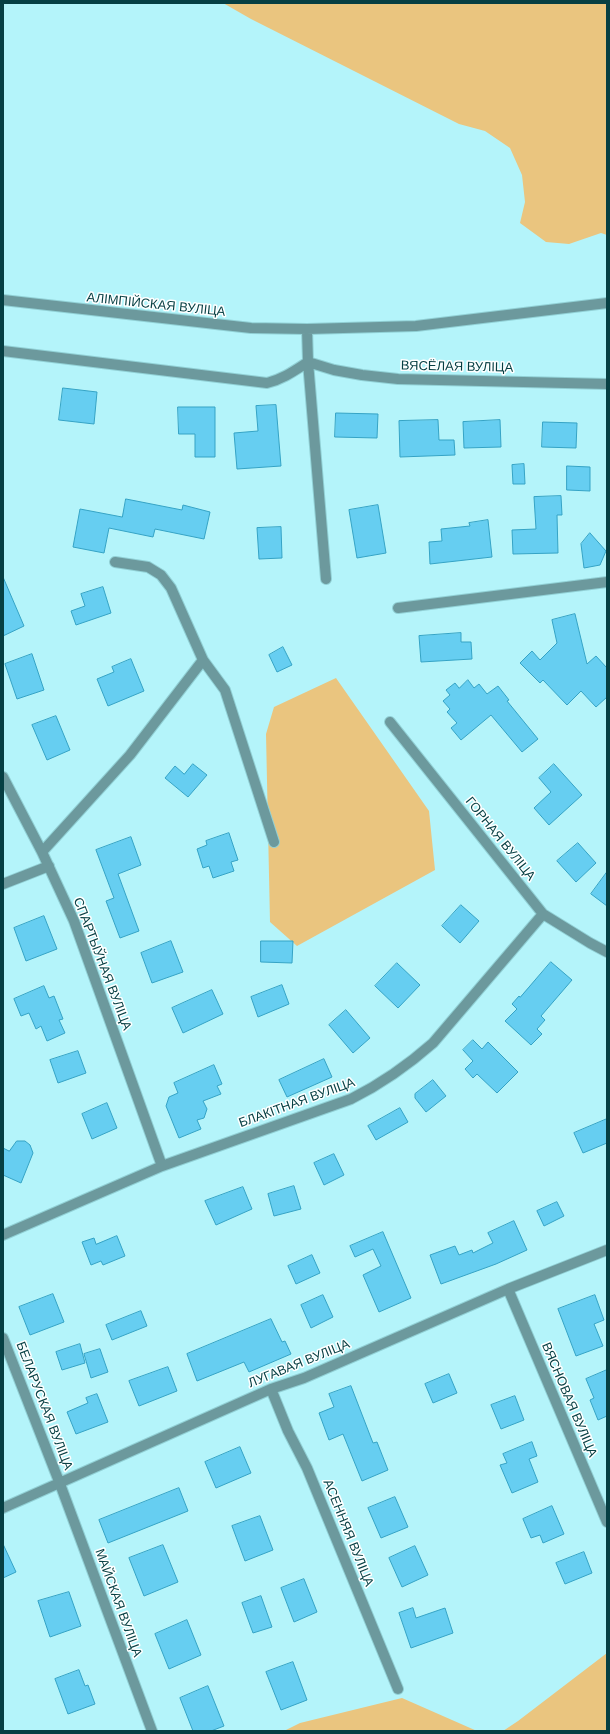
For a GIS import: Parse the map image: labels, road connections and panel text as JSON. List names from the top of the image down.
{
  "streets": {
    "street": [
      "АЛІМПІЙСКАЯ ВУЛІЦА",
      "ВЯСЁЛАЯ ВУЛІЦА",
      "ГОРНАЯ ВУЛІЦА",
      "СПАРТЫЎНАЯ ВУЛІЦА",
      "БЛАКІТНАЯ ВУЛІЦА",
      "ЛУГАВАЯ ВУЛІЦА",
      "ВЯСНОВАЯ ВУЛІЦА",
      "БЕЛАРУСКАЯ ВУЛІЦА",
      "АСЕННЯЯ ВУЛІЦА",
      "МАЙСКАЯ ВУЛІЦА"
    ]
  },
  "crossings": [
    ["ГОРНАЯ ВУЛІЦА", "БЛАКІТНАЯ ВУЛІЦА"],
    ["СПАРТЫЎНАЯ ВУЛІЦА", "БЛАКІТНАЯ ВУЛІЦА"],
    ["ЛУГАВАЯ ВУЛІЦА", "ВЯСНОВАЯ ВУЛІЦА"],
    ["ЛУГАВАЯ ВУЛІЦА", "БЕЛАРУСКАЯ ВУЛІЦА"],
    ["ЛУГАВАЯ ВУЛІЦА", "АСЕННЯЯ ВУЛІЦА"],
    ["ЛУГАВАЯ ВУЛІЦА", "МАЙСКАЯ ВУЛІЦА"],
    ["БЕЛАРУСКАЯ ВУЛІЦА", "МАЙСКАЯ ВУЛІЦА"]
  ]
}
